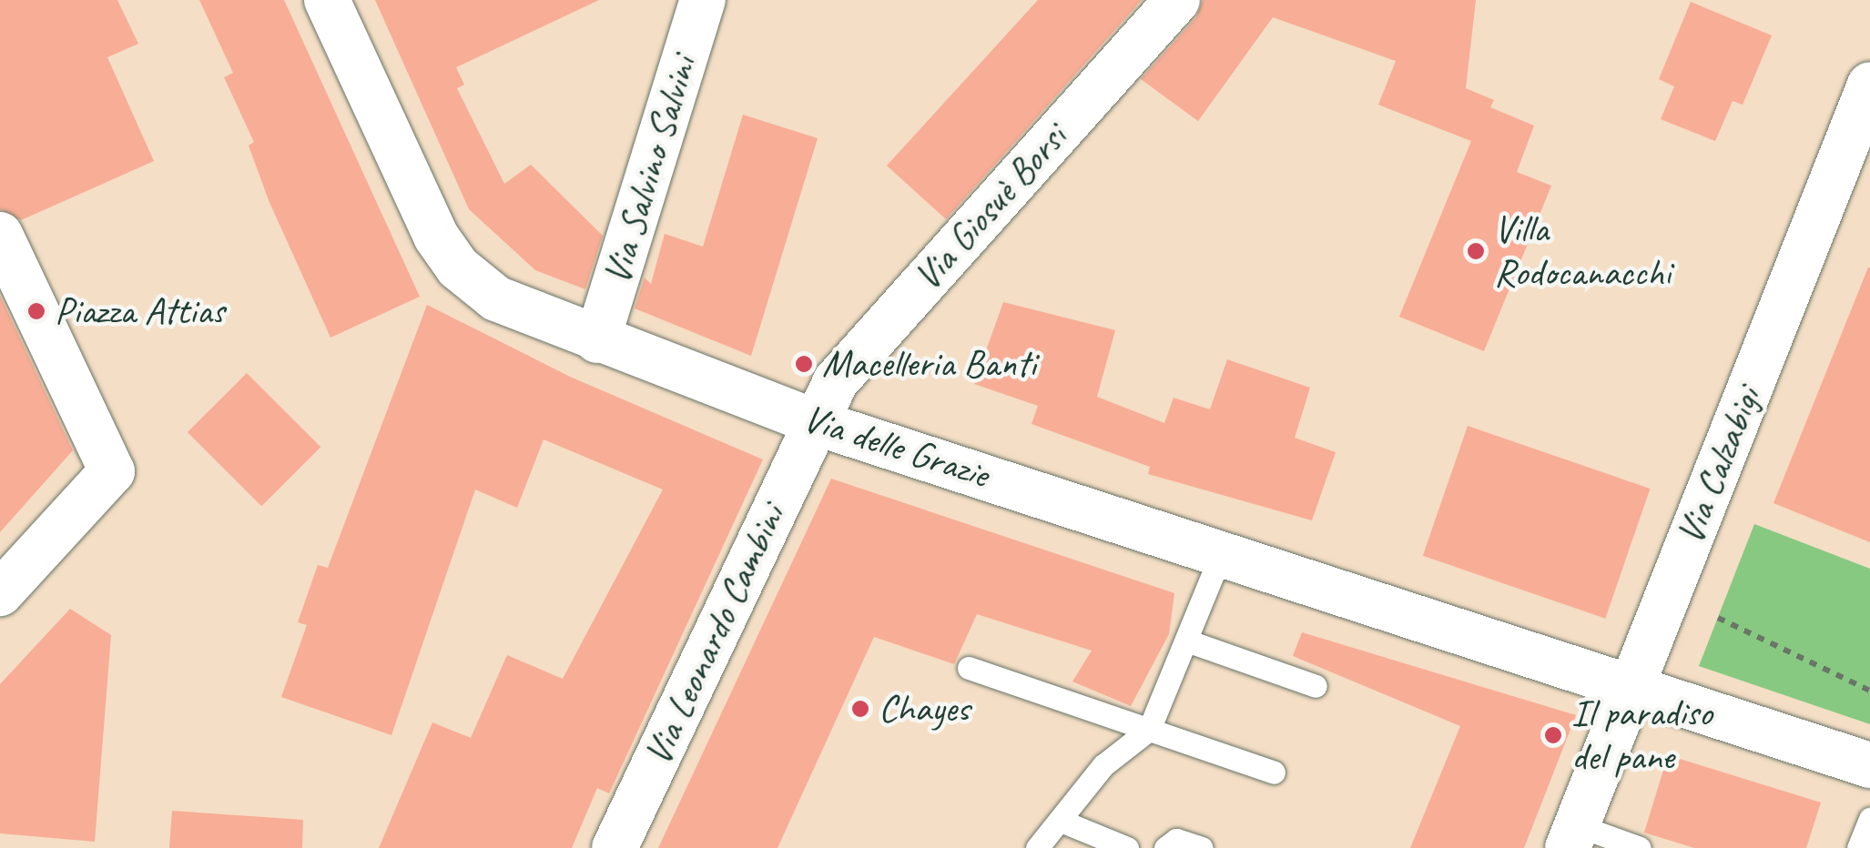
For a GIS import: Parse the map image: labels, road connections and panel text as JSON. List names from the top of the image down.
{
  "streets": {
    "street": [
      "Via Salvino Salvini",
      "Via Giosuè Borsi",
      "Via delle Grazie",
      "Via Calzabigi",
      "Via Leonardo Cambini"
    ]
  },
  "crossings": [
    ["Via Salvino Salvini", "Via delle Grazie"],
    ["Via Giosuè Borsi", "Via delle Grazie"],
    ["Via Giosuè Borsi", "Via Leonardo Cambini"],
    ["Via delle Grazie", "Via Calzabigi"],
    ["Via delle Grazie", "Via Leonardo Cambini"]
  ],
  "places": [
    "Villa Rodocanacchi",
    "Piazza Attias",
    "Macelleria Banti",
    "Chayes",
    "Il paradiso del pane"
  ]
}
